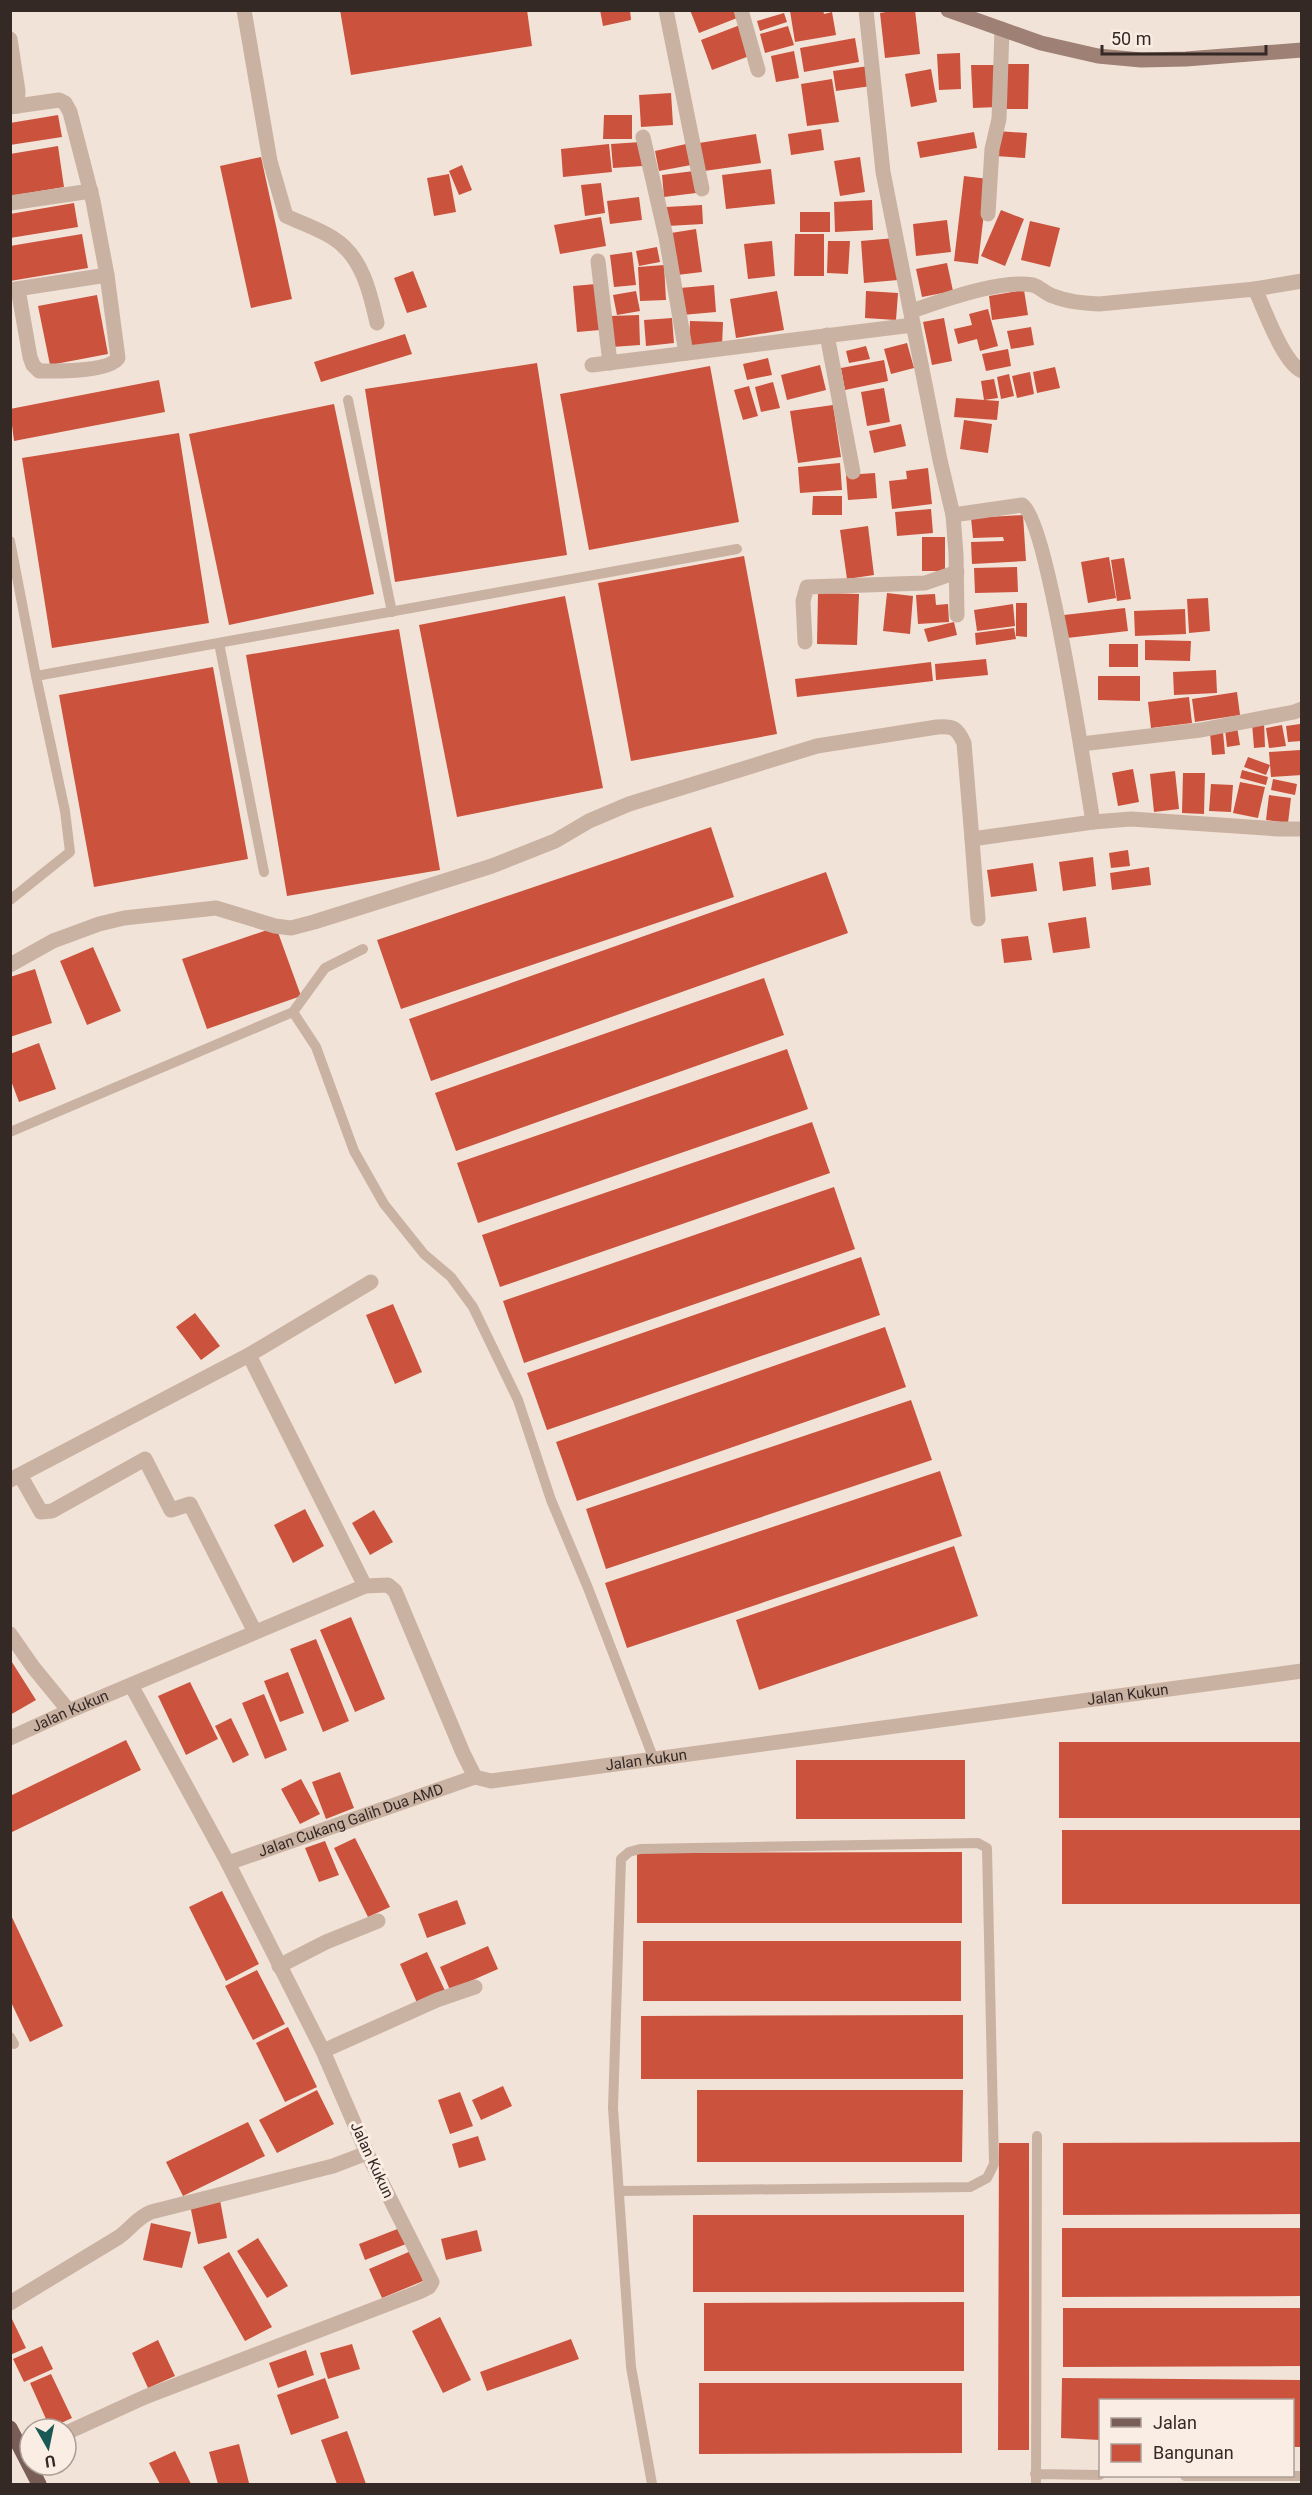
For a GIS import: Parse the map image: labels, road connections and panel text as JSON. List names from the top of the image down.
{
  "streets": {
    "street": ["Jalan Kukun", "Jalan Cukang Galih Dua AMD"]
  },
  "crossings": [
    ["Jalan Kukun", "Jalan Cukang Galih Dua AMD"]
  ],
  "legend": ["Jalan", "Bangunan"],
  "scale_bar": "50 m",
  "north": "bottom"
}
